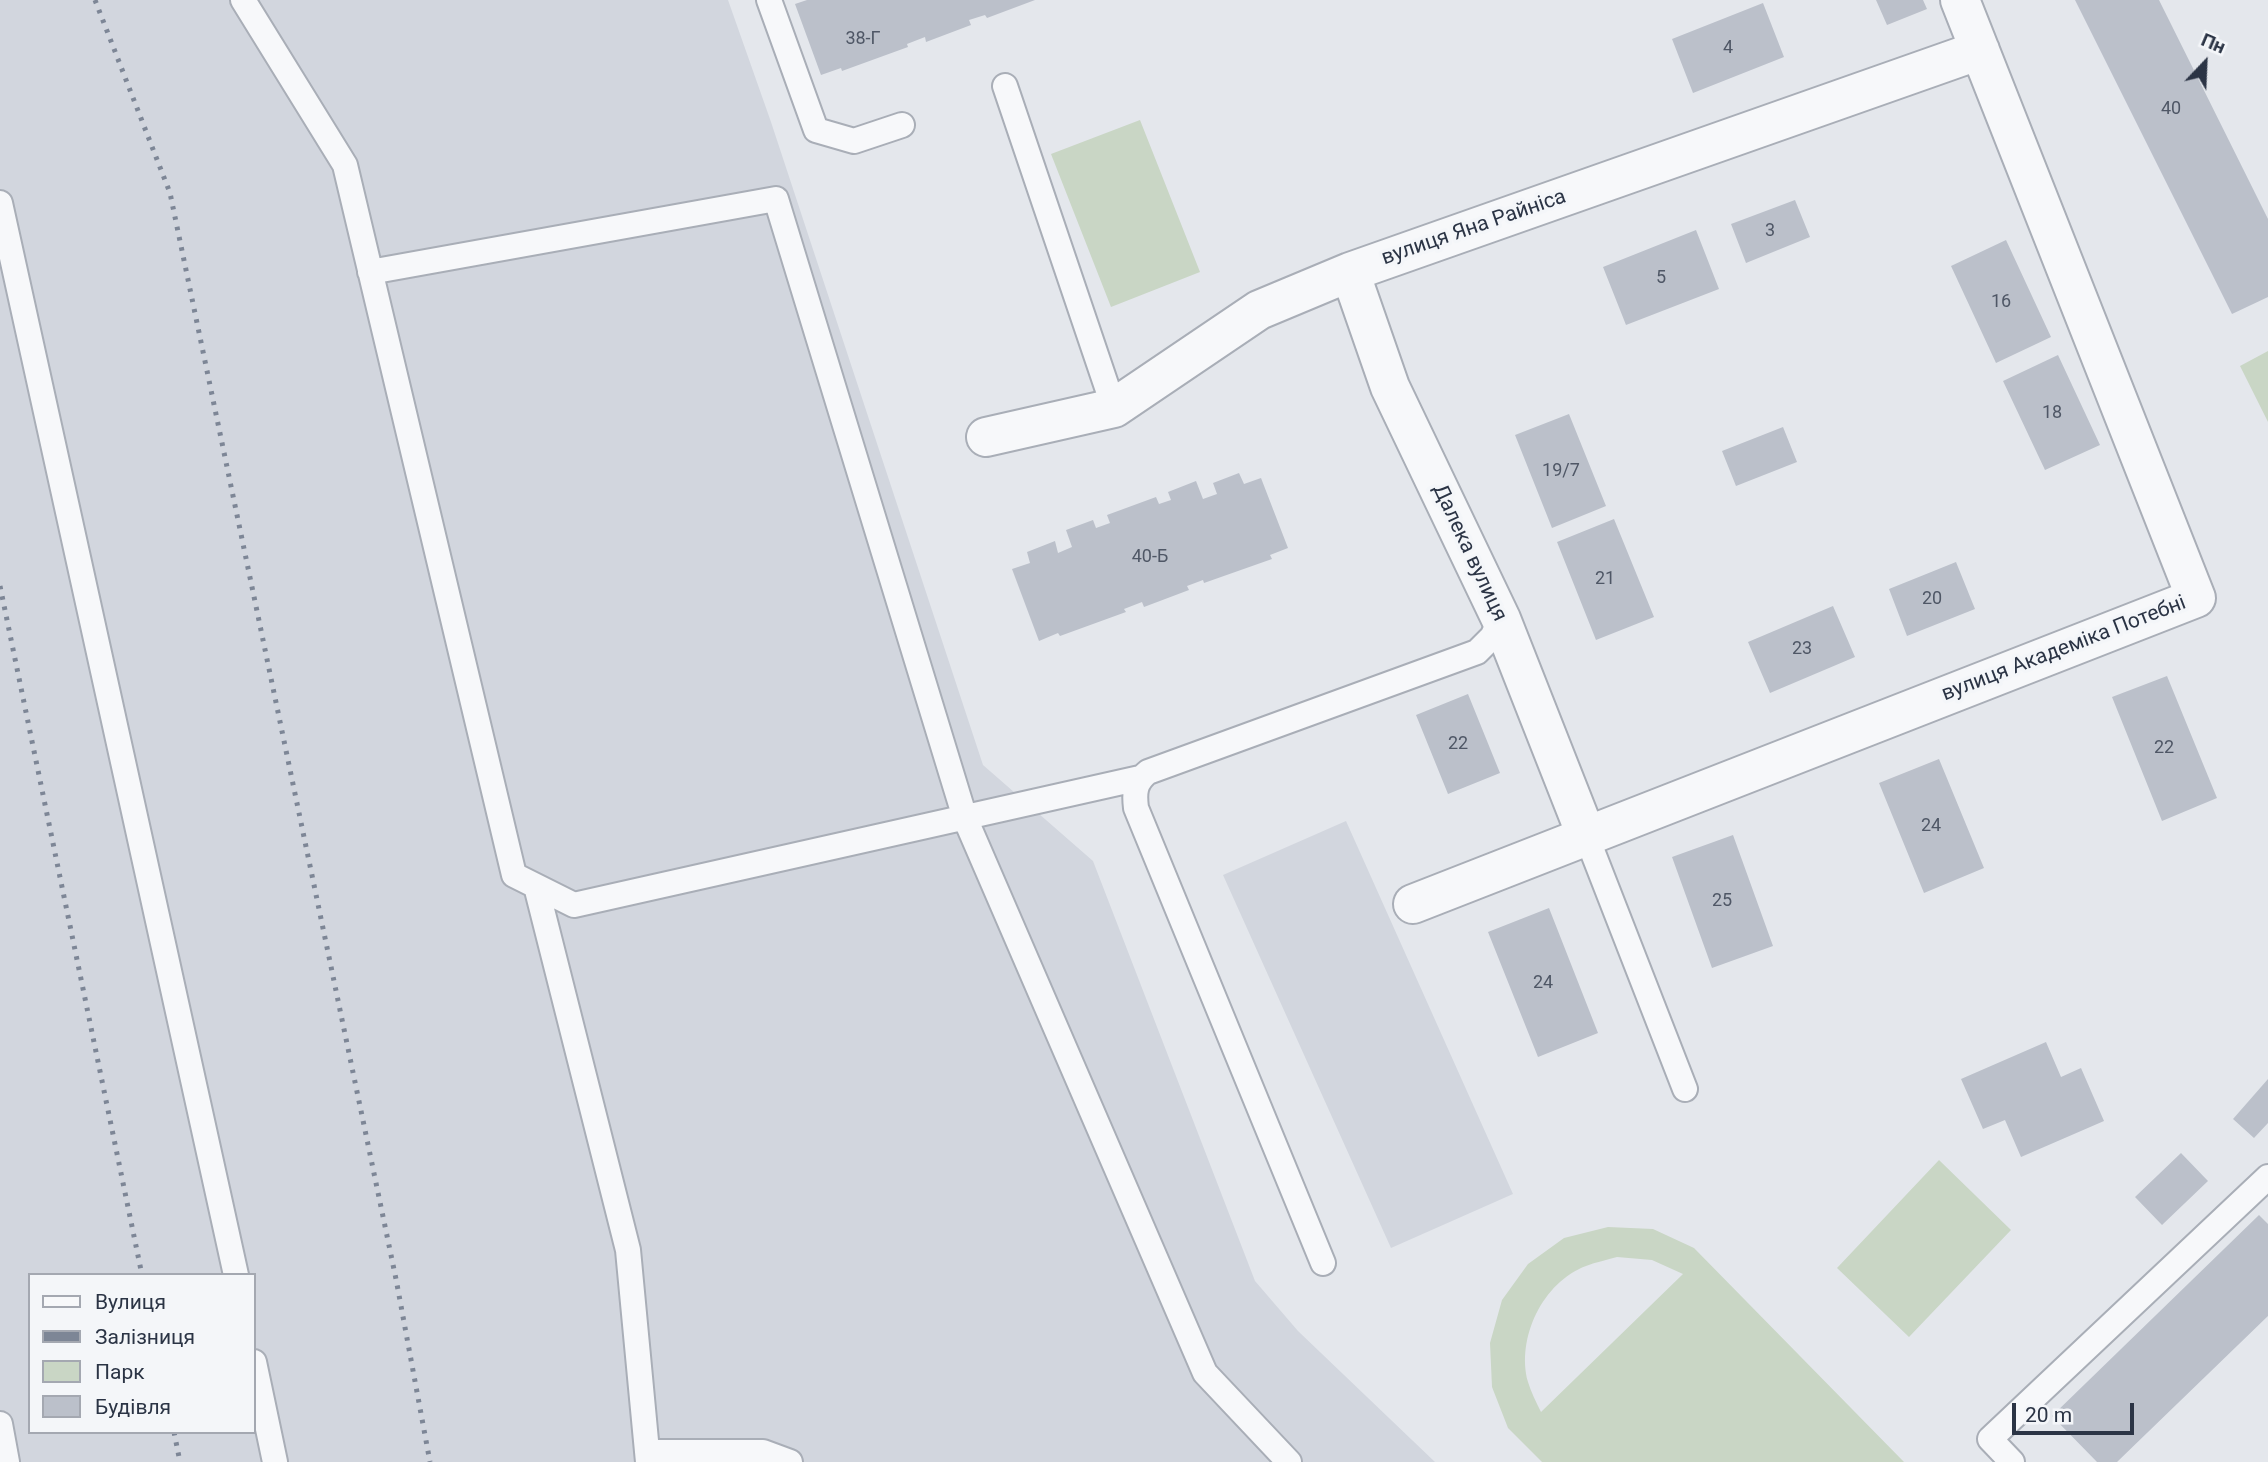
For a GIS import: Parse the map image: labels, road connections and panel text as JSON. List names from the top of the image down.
{
  "streets": {
    "street": ["вулиця Яна Райніса", "Далека вулиця", "вулиця Академіка Потебні"]
  },
  "crossings": [
    ["вулиця Яна Райніса", "Далека вулиця"],
    ["вулиця Яна Райніса", "вулиця Академіка Потебні"],
    ["Далека вулиця", "вулиця Академіка Потебні"]
  ],
  "house_numbers": [
    "38-Г",
    "4",
    "40",
    "3",
    "5",
    "16",
    "18",
    "19/7",
    "40-Б",
    "21",
    "20",
    "23",
    "22",
    "22",
    "24",
    "25",
    "24"
  ],
  "legend": [
    "Вулиця",
    "Залізниця",
    "Парк",
    "Будівля"
  ],
  "scale_bar": "20 m",
  "north": "top right"
}
